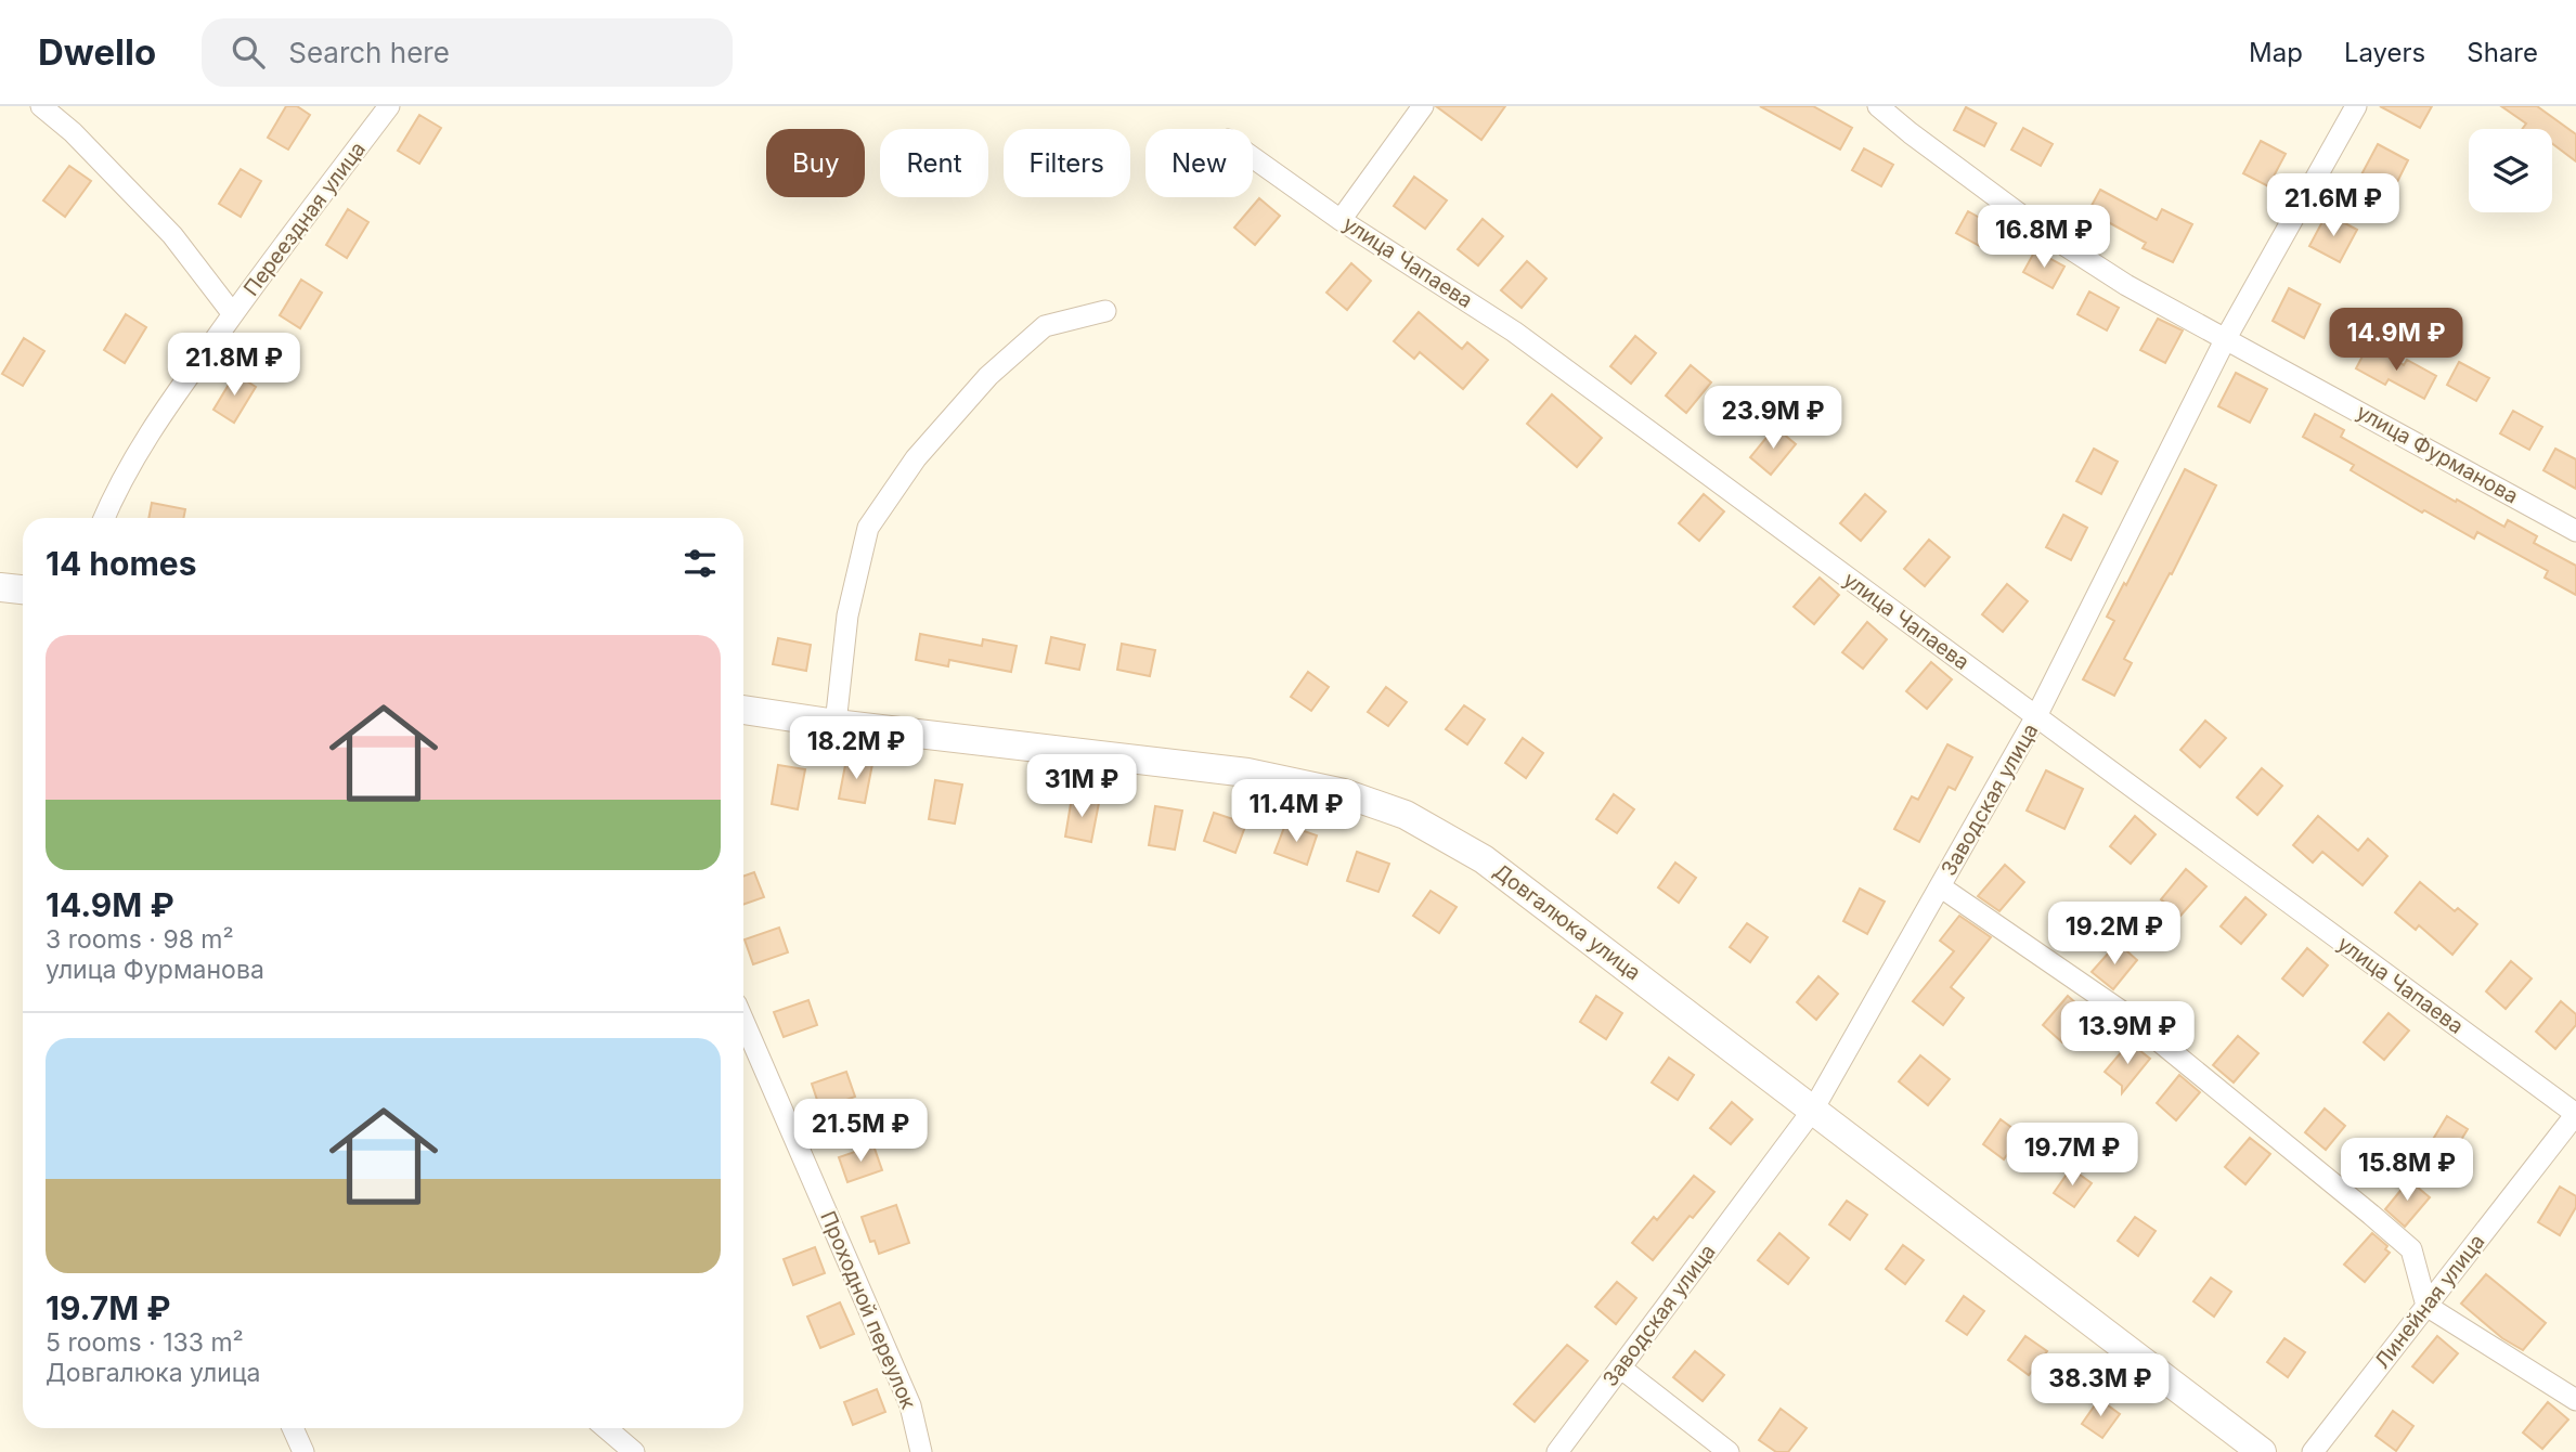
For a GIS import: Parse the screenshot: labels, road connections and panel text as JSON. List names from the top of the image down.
{
  "streets": {
    "street": [
      "Переездная улица",
      "улица Чапаева",
      "улица Фурманова",
      "Заводская улица",
      "Довгалюка улица",
      "Линейная улица",
      "Проходной переулок"
    ]
  },
  "crossings": [
    ["улица Чапаева", "Заводская улица"],
    ["улица Чапаева", "Линейная улица"],
    ["улица Фурманова", "Заводская улица"],
    ["Заводская улица", "Довгалюка улица"]
  ],
  "page": {
    "header": "Dwello",
    "search": "Search here",
    "nav": ["Map", "Layers", "Share"],
    "chip": [
      "Buy",
      "Rent",
      "Filters",
      "New"
    ],
    "price": [
      "21.6M ₽",
      "16.8M ₽",
      "14.9M ₽",
      "21.8M ₽",
      "23.9M ₽",
      "18.2M ₽",
      "31M ₽",
      "11.4M ₽",
      "19.2M ₽",
      "13.9M ₽",
      "21.5M ₽",
      "19.7M ₽",
      "15.8M ₽",
      "38.3M ₽"
    ],
    "heading": "14 homes",
    "list": [
      {
        "name": "14.9M ₽",
        "note": "3 rooms · 98 m² · улица Фурманова"
      },
      {
        "name": "19.7M ₽",
        "note": "5 rooms · 133 m² · Довгалюка улица"
      }
    ]
  }
}
